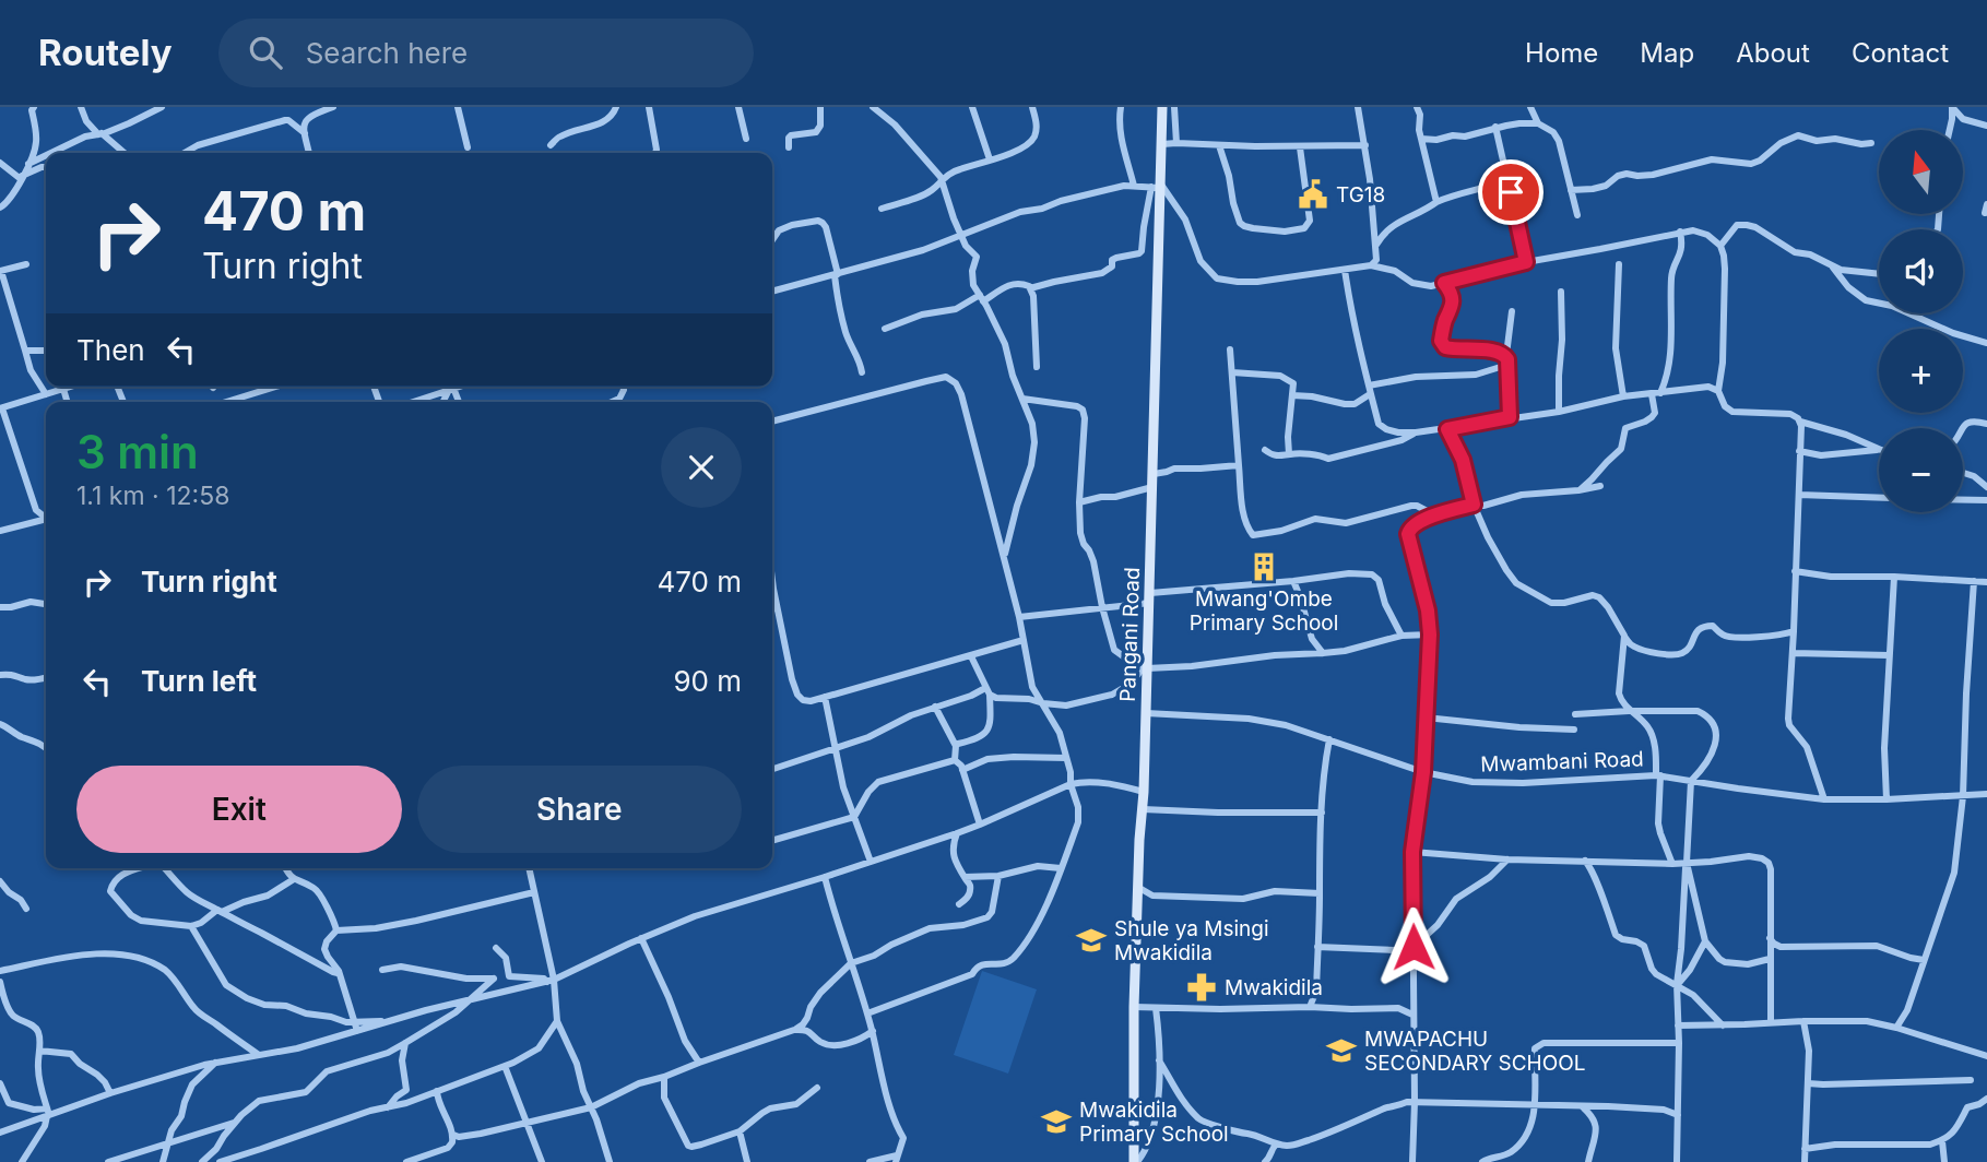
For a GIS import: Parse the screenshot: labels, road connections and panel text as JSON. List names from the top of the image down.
{
  "streets": {
    "main road": ["Pangani Road"],
    "street": ["Mwambani Road"]
  },
  "crossings": [
    ["Pangani Road", "Mwambani Road"]
  ],
  "places": {
    "public building": ["TG18"],
    "building": ["Mwang'Ombe Primary School"],
    "school or university": ["Shule ya Msingi Mwakidila", "MWAPACHU SECONDARY SCHOOL", "Mwakidila Primary School"],
    "pharmacy": ["Mwakidila"]
  },
  "north": "top",
  "page": {
    "header": "Routely",
    "search": "Search here",
    "nav": [
      "Home",
      "Map",
      "About",
      "Contact"
    ],
    "map_buttons": ["+", "−"],
    "turn": ["470 m", "Turn right"],
    "then": "Then",
    "heading": ["3 min", "1.1 km · 12:58"],
    "list": [
      {
        "name": "Turn right",
        "value": "470 m"
      },
      {
        "name": "Turn left",
        "value": "90 m"
      }
    ],
    "buttons": ["Exit", "Share"]
  }
}
